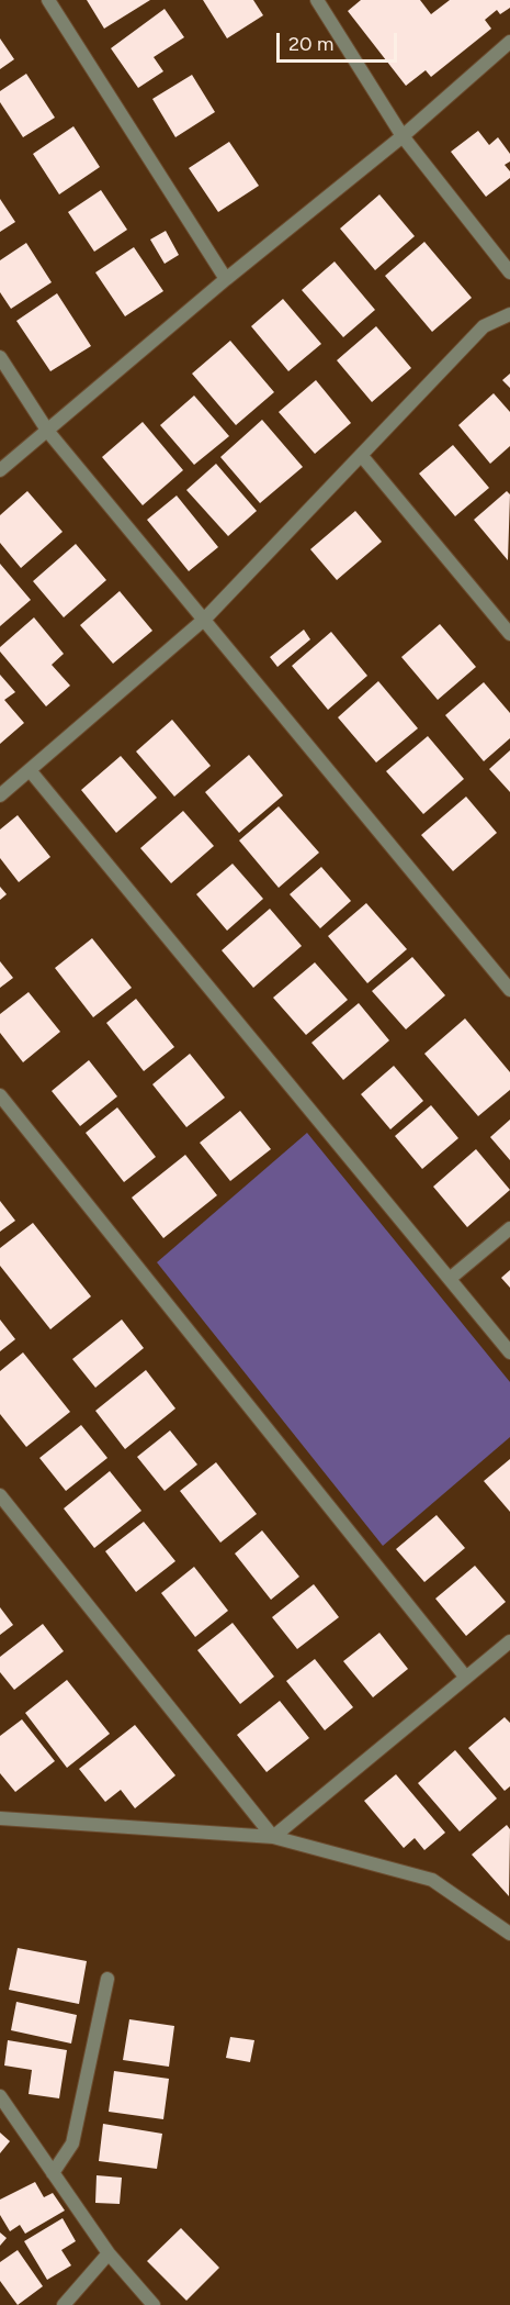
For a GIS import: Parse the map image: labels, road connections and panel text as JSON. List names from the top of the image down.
{
  "scale_bar": "20 m"
}
